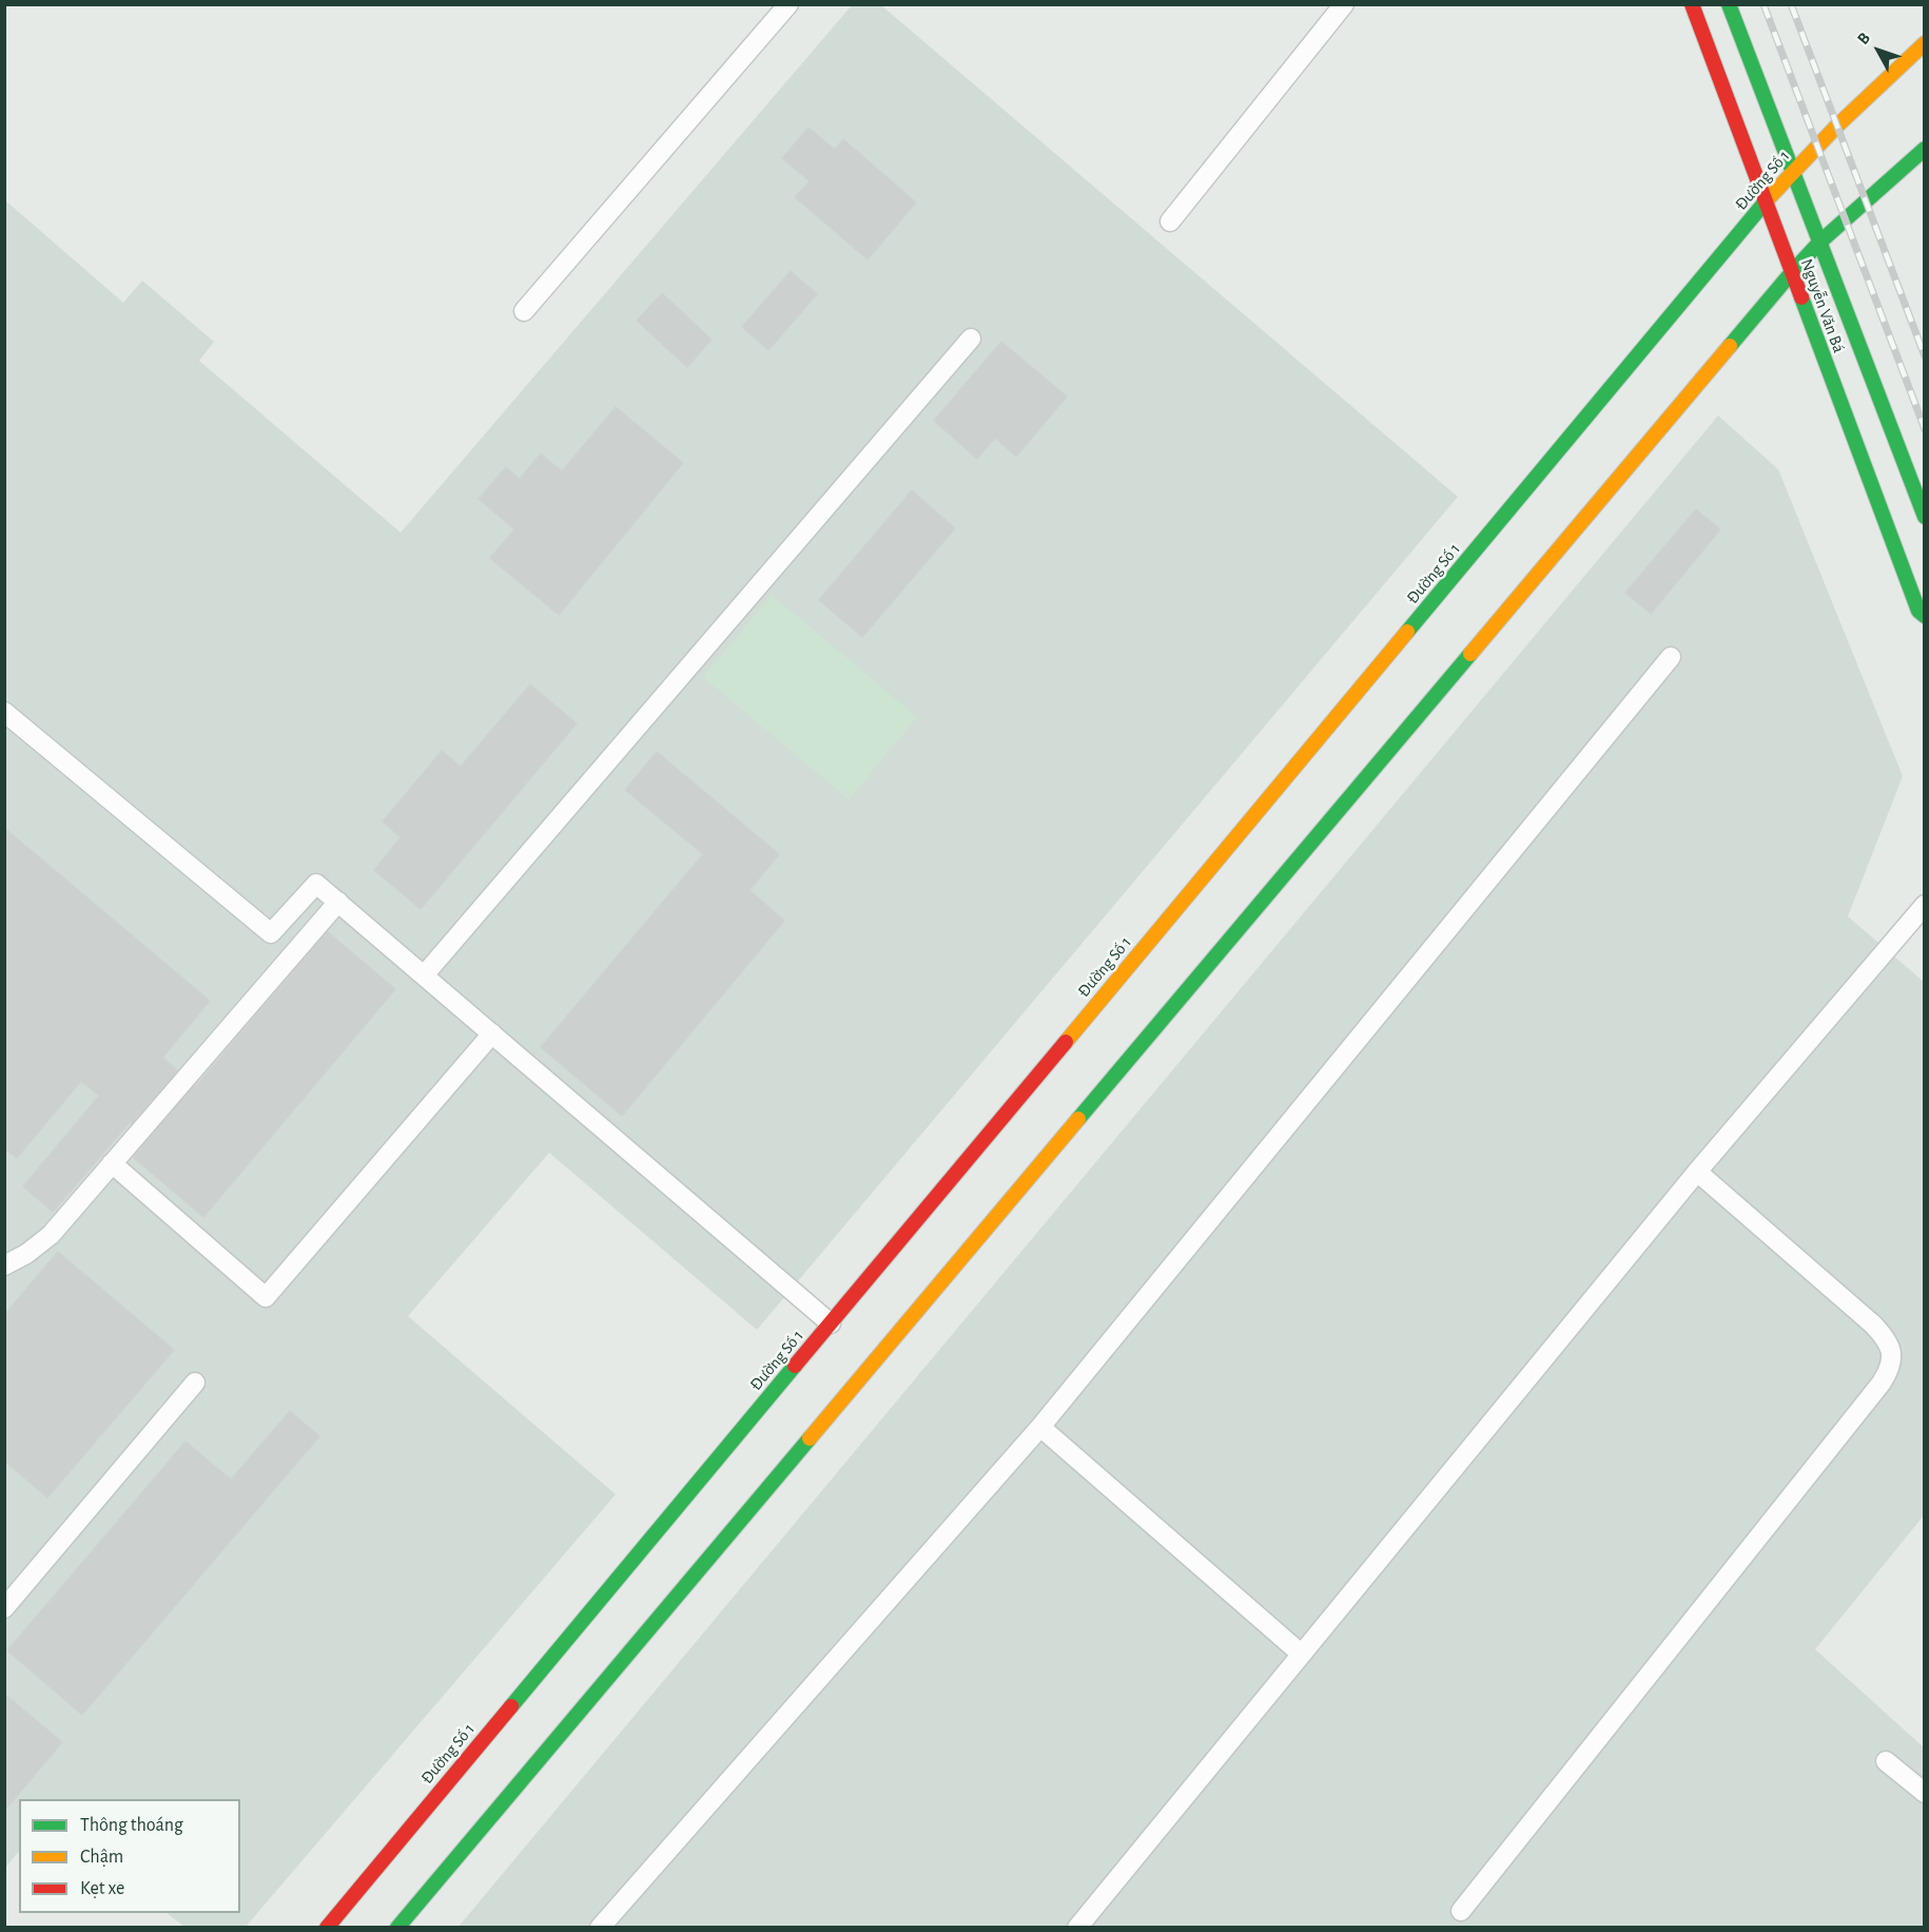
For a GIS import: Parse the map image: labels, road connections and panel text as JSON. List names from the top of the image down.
{
  "streets": {
    "main road": ["Đường Số 1", "Nguyễn Văn Bá"]
  },
  "crossings": [
    ["Đường Số 1", "Nguyễn Văn Bá"]
  ],
  "legend": ["Thông thoáng", "Chậm", "Kẹt xe"],
  "north": "top left"
}
